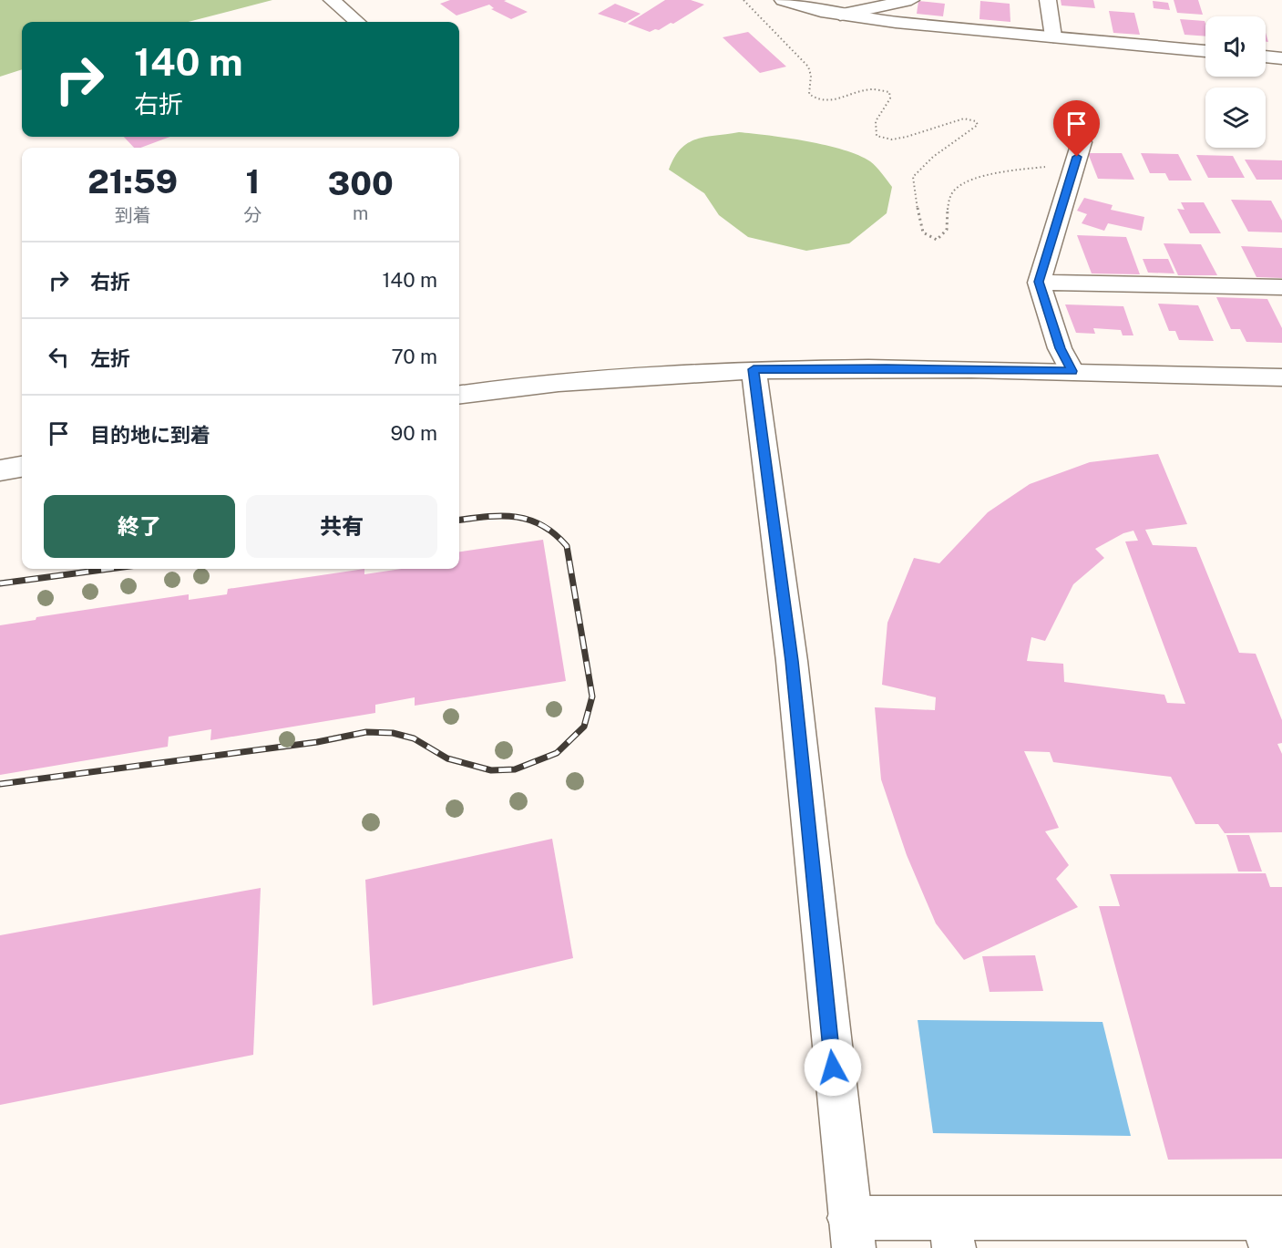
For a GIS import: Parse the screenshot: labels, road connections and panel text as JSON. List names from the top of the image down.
{
  "page": {
    "turn": ["140 m", "右折"],
    "eta": [
      "21:59",
      "到着",
      "1",
      "分",
      "300",
      "m"
    ],
    "list": [
      {
        "name": "右折",
        "value": "140 m"
      },
      {
        "name": "左折",
        "value": "70 m"
      },
      {
        "name": "目的地に到着",
        "value": "90 m"
      }
    ],
    "buttons": ["終了", "共有"]
  }
}
